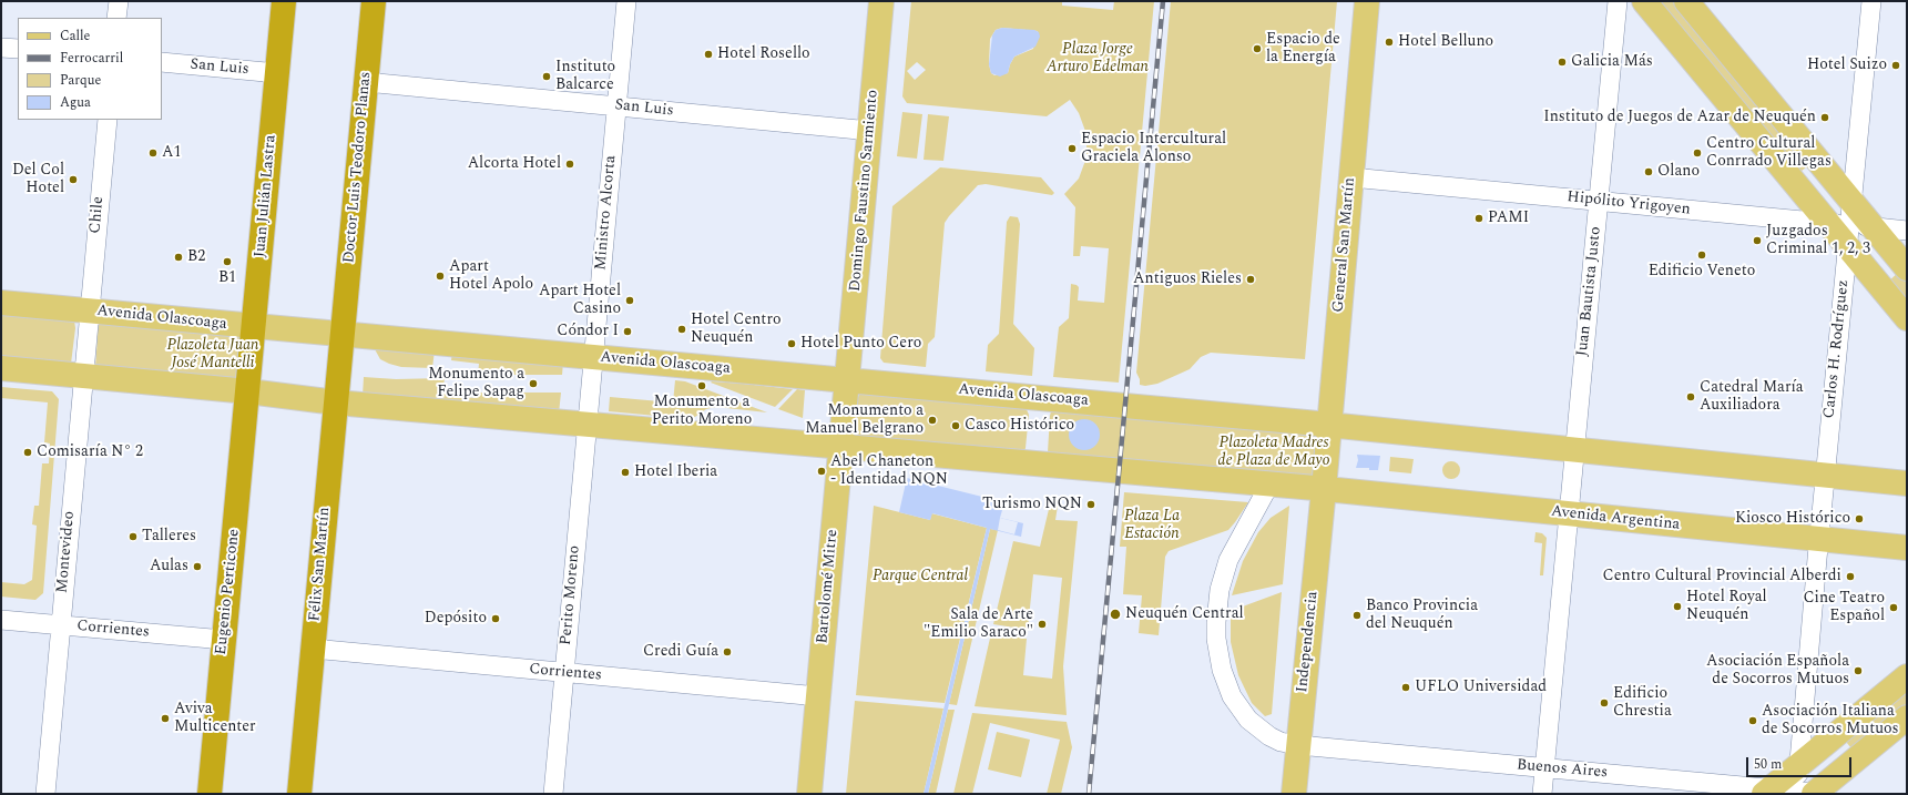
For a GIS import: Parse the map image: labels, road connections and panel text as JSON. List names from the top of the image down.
{
  "streets": {
    "highway": [
      "Doctor Luis Teodoro Planas",
      "Juan Julián Lastra",
      "Félix San Martín",
      "Eugenio Perticone"
    ],
    "main road": [
      "Domingo Faustino Sarmiento",
      "General San Martín",
      "Avenida Olascoaga",
      "Avenida Argentina",
      "Bartolomé Mitre",
      "Independencia"
    ],
    "street": [
      "San Luis",
      "Hipólito Yrigoyen",
      "Ministro Alcorta",
      "Chile",
      "Juan Bautista Justo",
      "Carlos H. Rodríguez",
      "Montevideo",
      "Perito Moreno",
      "Corrientes",
      "Buenos Aires"
    ]
  },
  "crossings": [
    ["San Luis", "Doctor Luis Teodoro Planas"],
    ["San Luis", "Domingo Faustino Sarmiento"],
    ["San Luis", "Juan Julián Lastra"],
    ["San Luis", "Ministro Alcorta"],
    ["Doctor Luis Teodoro Planas", "Avenida Olascoaga"],
    ["Doctor Luis Teodoro Planas", "Félix San Martín"],
    ["Domingo Faustino Sarmiento", "Avenida Olascoaga"],
    ["Domingo Faustino Sarmiento", "Bartolomé Mitre"],
    ["Juan Julián Lastra", "Avenida Olascoaga"],
    ["Juan Julián Lastra", "Eugenio Perticone"],
    ["Hipólito Yrigoyen", "General San Martín"],
    ["Hipólito Yrigoyen", "Juan Bautista Justo"],
    ["Hipólito Yrigoyen", "Carlos H. Rodríguez"],
    ["Ministro Alcorta", "Avenida Olascoaga"],
    ["Ministro Alcorta", "Perito Moreno"],
    ["Chile", "Avenida Olascoaga"],
    ["Chile", "Montevideo"],
    ["General San Martín", "Avenida Olascoaga"],
    ["General San Martín", "Avenida Argentina"],
    ["General San Martín", "Independencia"],
    ["Juan Bautista Justo", "Avenida Argentina"],
    ["Juan Bautista Justo", "Buenos Aires"],
    ["Avenida Olascoaga", "Montevideo"],
    ["Avenida Olascoaga", "Félix San Martín"],
    ["Avenida Olascoaga", "Bartolomé Mitre"],
    ["Carlos H. Rodríguez", "Avenida Argentina"],
    ["Carlos H. Rodríguez", "Buenos Aires"],
    ["Avenida Argentina", "Independencia"],
    ["Montevideo", "Corrientes"],
    ["Félix San Martín", "Corrientes"],
    ["Bartolomé Mitre", "Corrientes"],
    ["Eugenio Perticone", "Corrientes"],
    ["Perito Moreno", "Corrientes"],
    ["Independencia", "Buenos Aires"]
  ],
  "parks": [
    "Plaza Jorge Arturo Edelman",
    "Plazoleta Juan José Mantelli",
    "Plazoleta Madres de Plaza de Mayo",
    "Plaza La Estación",
    "Parque Central"
  ],
  "places": [
    "Hotel Belluno",
    "Espacio de la Energía",
    "Hotel Rosello",
    "Galicia Más",
    "Hotel Suizo",
    "Instituto Balcarce",
    "Instituto de Juegos de Azar de Neuquén",
    "Espacio Intercultural Graciela Alonso",
    "A1",
    "Centro Cultural Conrrado Villegas",
    "Alcorta Hotel",
    "Olano",
    "Del Col Hotel",
    "PAMI",
    "Juzgados Criminal 1, 2, 3",
    "Edificio Veneto",
    "B2",
    "B1",
    "Apart Hotel Apolo",
    "Antiguos Rieles",
    "Apart Hotel Casino",
    "Hotel Centro Neuquén",
    "Cóndor I",
    "Hotel Punto Cero",
    "Monumento a Felipe Sapag",
    "Monumento a Perito Moreno",
    "Catedral María Auxiliadora",
    "Monumento a Manuel Belgrano",
    "Casco Histórico",
    "Comisaría N° 2",
    "Abel Chaneton - Identidad NQN",
    "Hotel Iberia",
    "Turismo NQN",
    "Kiosco Histórico",
    "Talleres",
    "Aulas",
    "Centro Cultural Provincial Alberdi",
    "Hotel Royal Neuquén",
    "Cine Teatro Español",
    "Neuquén Central",
    "Banco Provincia del Neuquén",
    "Depósito",
    "Sala de Arte \"Emilio Saraco\"",
    "Credi Guía",
    "Asociación Española de Socorros Mutuos",
    "UFLO Universidad",
    "Edificio Chrestia",
    "Aviva Multicenter",
    "Asociación Italiana de Socorros Mutuos"
  ],
  "legend": [
    "Calle",
    "Ferrocarril",
    "Parque",
    "Agua"
  ],
  "scale_bar": "50 m"
}
